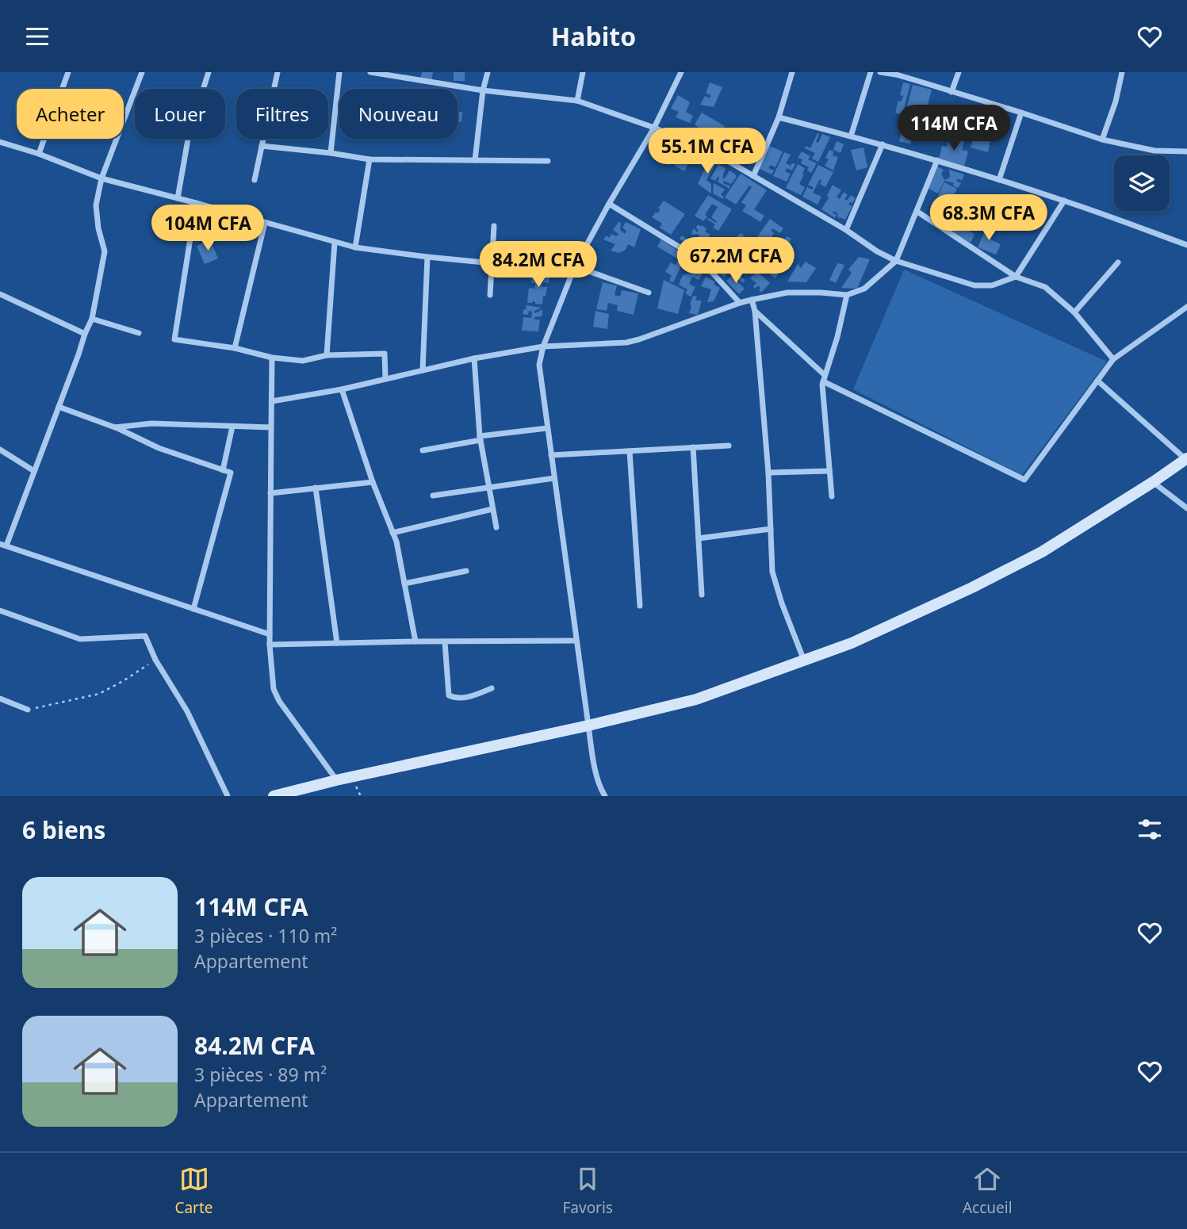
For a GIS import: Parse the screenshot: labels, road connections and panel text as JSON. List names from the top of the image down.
{
  "page": {
    "header": "Habito",
    "chip": [
      "Acheter",
      "Louer",
      "Filtres",
      "Nouveau"
    ],
    "price": [
      "114M CFA",
      "55.1M CFA",
      "68.3M CFA",
      "104M CFA",
      "67.2M CFA",
      "84.2M CFA"
    ],
    "heading": "6 biens",
    "list": [
      {
        "name": "114M CFA",
        "note": "3 pièces · 110 m² · Appartement"
      },
      {
        "name": "84.2M CFA",
        "note": "3 pièces · 89 m² · Appartement"
      }
    ],
    "tabs": ["Carte", "Favoris", "Accueil"]
  }
}
